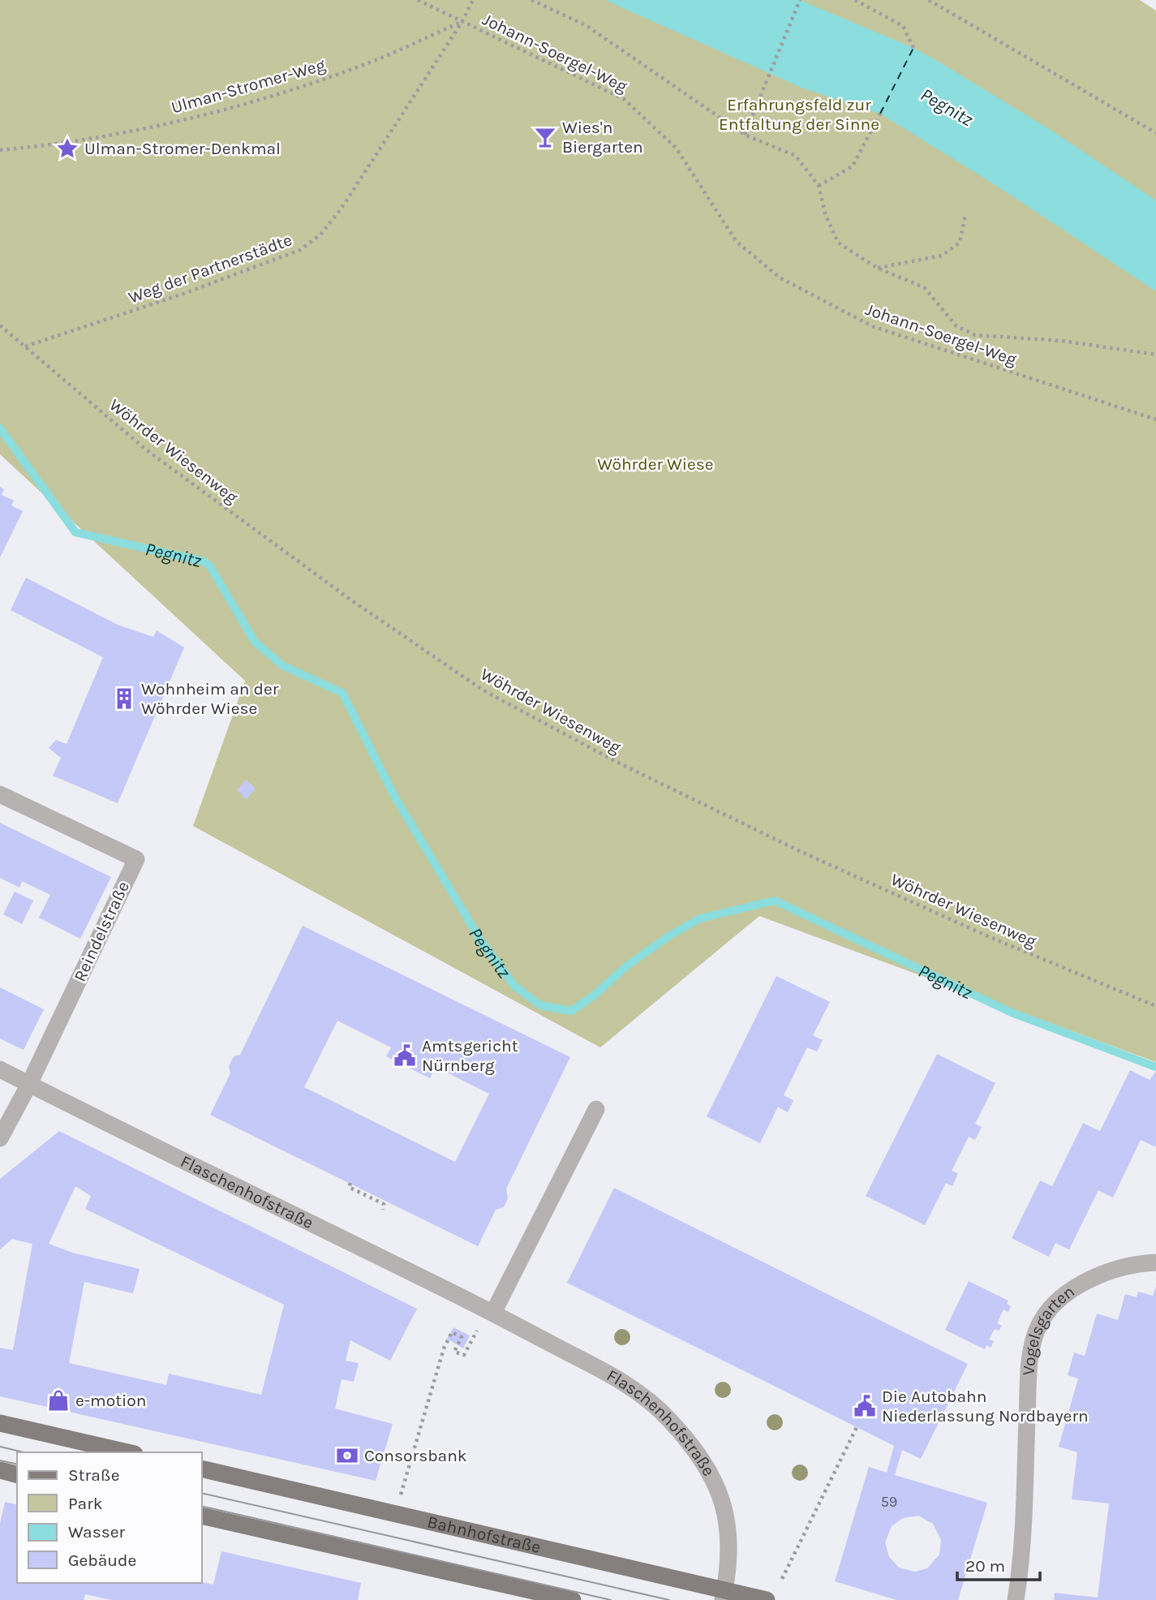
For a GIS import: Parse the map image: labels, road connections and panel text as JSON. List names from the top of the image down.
{
  "streets": {
    "main road": ["Bahnhofstraße"],
    "street": ["Reindelstraße", "Flaschenhofstraße", "Vogelsgarten"],
    "path": [
      "Johann-Soergel-Weg",
      "Ulman-Stromer-Weg",
      "Weg der Partnerstädte",
      "Wöhrder Wiesenweg"
    ]
  },
  "crossings": [
    ["Johann-Soergel-Weg", "Ulman-Stromer-Weg"],
    ["Johann-Soergel-Weg", "Weg der Partnerstädte"],
    ["Ulman-Stromer-Weg", "Weg der Partnerstädte"],
    ["Weg der Partnerstädte", "Wöhrder Wiesenweg"],
    ["Reindelstraße", "Flaschenhofstraße"],
    ["Flaschenhofstraße", "Bahnhofstraße"]
  ],
  "water": ["Pegnitz"],
  "parks": ["Erfahrungsfeld zur Entfaltung der Sinne", "Wöhrder Wiese"],
  "places": {
    "bar": ["Wies'n Biergarten"],
    "place": ["Ulman-Stromer-Denkmal"],
    "building": ["Wohnheim an der Wöhrder Wiese"],
    "public building": ["Amtsgericht Nürnberg", "Die Autobahn Niederlassung Nordbayern"],
    "shop": ["e-motion"],
    "bank": ["Consorsbank"]
  },
  "house_numbers": ["59"],
  "legend": [
    "Straße",
    "Park",
    "Wasser",
    "Gebäude"
  ],
  "scale_bar": "20 m"
}
